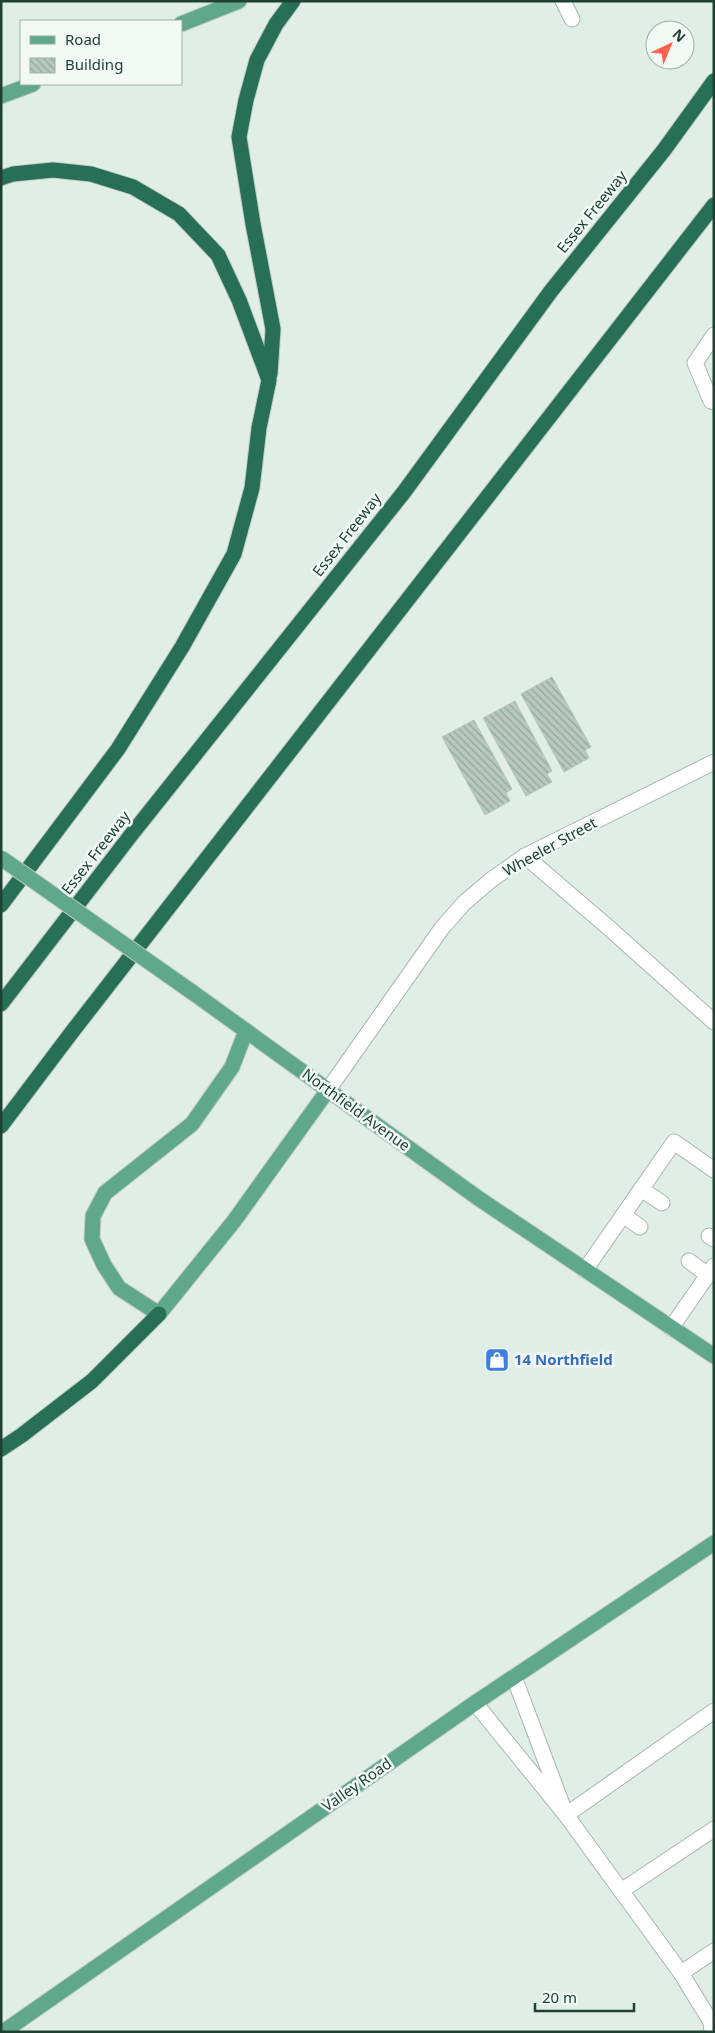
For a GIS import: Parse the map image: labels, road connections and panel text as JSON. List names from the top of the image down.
{
  "streets": {
    "highway": ["Essex Freeway"],
    "main road": ["Northfield Avenue", "Valley Road"],
    "street": ["Wheeler Street"]
  },
  "crossings": [
    ["Wheeler Street", "Northfield Avenue"]
  ],
  "places": {
    "shop": ["14 Northfield"]
  },
  "legend": ["Road", "Building"],
  "scale_bar": "20 m",
  "north": "top right"
}
